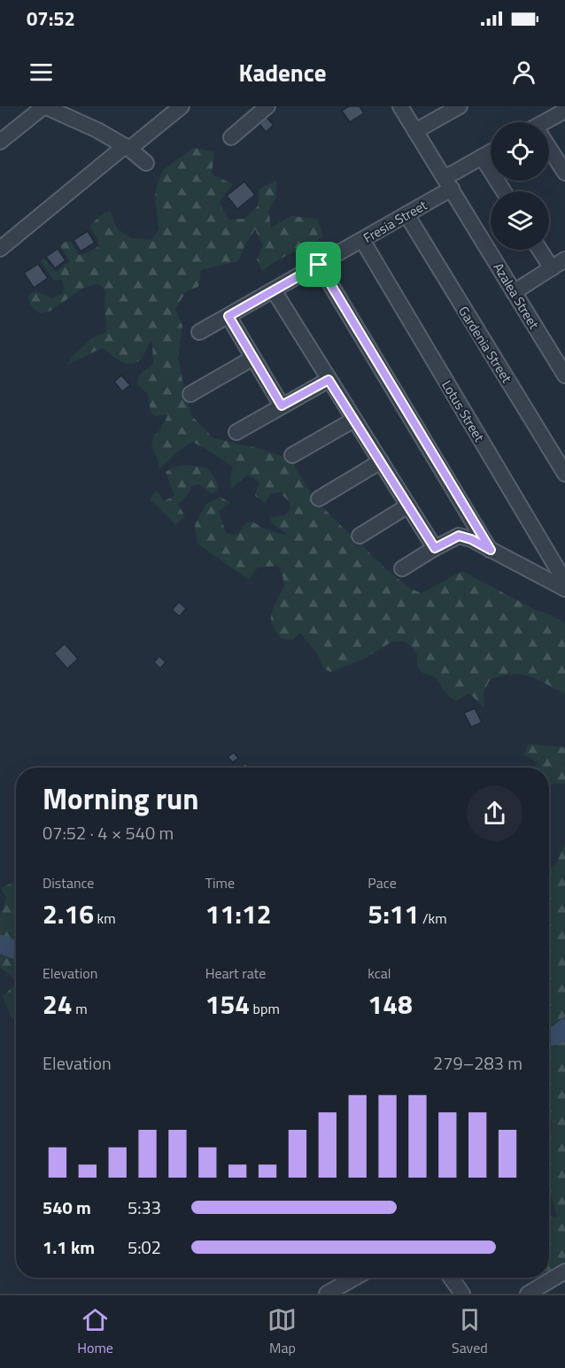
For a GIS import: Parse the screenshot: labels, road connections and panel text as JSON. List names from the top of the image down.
{
  "streets": {
    "street": [
      "Fresia Street",
      "Azalea Street",
      "Gardenia Street",
      "Lotus Street"
    ]
  },
  "crossings": [
    ["Fresia Street", "Azalea Street"],
    ["Fresia Street", "Gardenia Street"],
    ["Fresia Street", "Lotus Street"]
  ],
  "page": {
    "status": "07:52",
    "header": "Kadence",
    "heading": ["Morning run", "07:52 · 4 × 540 m"],
    "stats": [
      ["Distance", "2.16 km"],
      ["Time", "11:12"],
      ["Pace", "5:11 /km"],
      ["Elevation", "24 m"],
      ["Heart rate", "154 bpm"],
      ["kcal", "148"]
    ],
    "chart": ["Elevation", "279–283 m"],
    "list": [
      {
        "name": "540 m",
        "note": "5:33"
      },
      {
        "name": "1.1 km",
        "note": "5:02"
      }
    ],
    "tabs": ["Home", "Map", "Saved"]
  }
}
